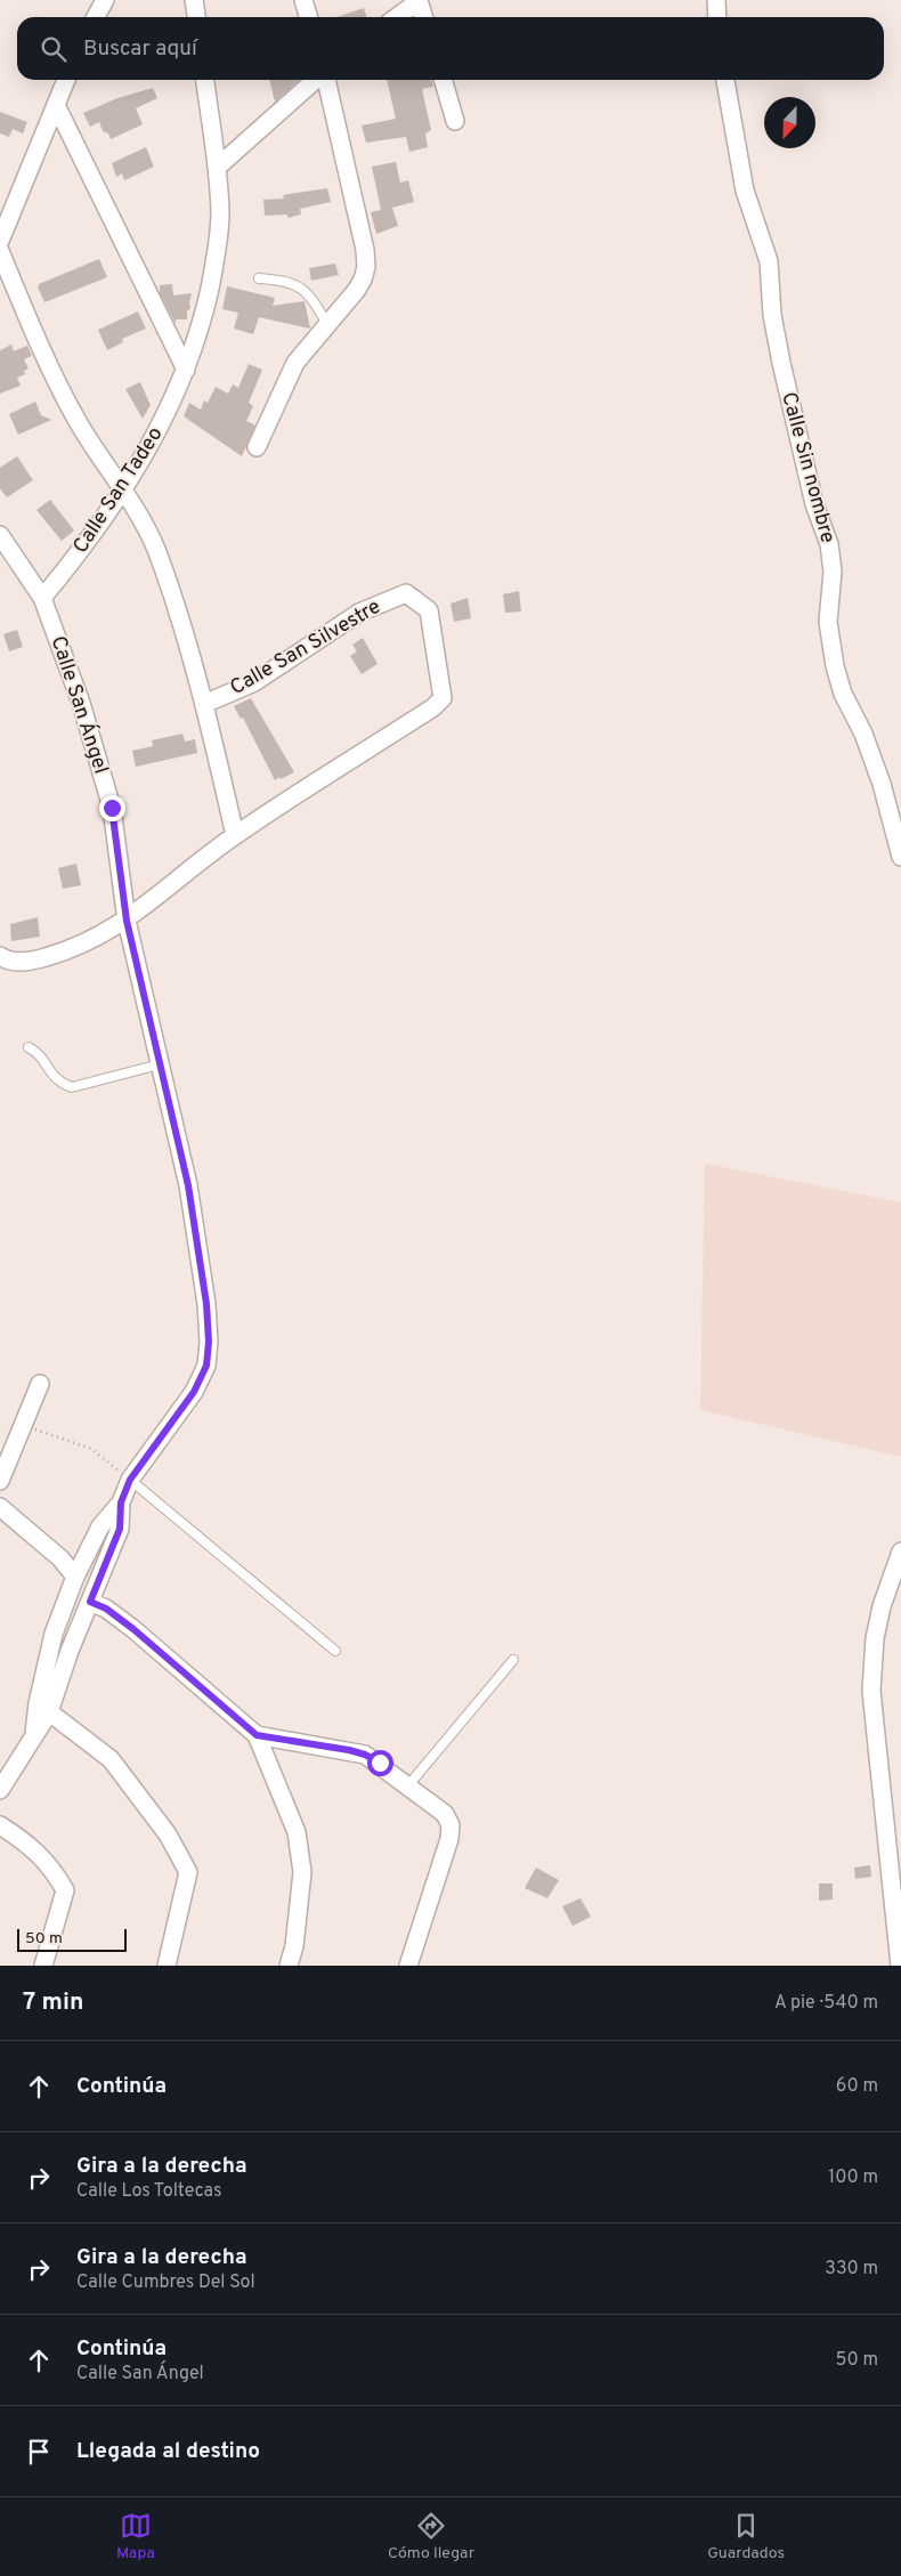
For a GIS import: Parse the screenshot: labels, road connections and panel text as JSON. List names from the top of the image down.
{
  "streets": {
    "street": [
      "Calle Sin nombre",
      "Calle San Tadeo",
      "Calle San Silvestre",
      "Calle San Ángel"
    ]
  },
  "crossings": [
    ["Calle San Tadeo", "Calle San Ángel"]
  ],
  "scale_bar": "50 m",
  "north": "bottom",
  "page": {
    "search": "Buscar aquí",
    "scale": "50 m",
    "heading": ["7 min", "A pie · 540 m"],
    "list": [
      ["Continúa", "60 m"],
      ["Gira a la derecha", "Calle Los Toltecas", "100 m"],
      ["Gira a la derecha", "Calle Cumbres Del Sol", "330 m"],
      ["Continúa", "Calle San Ángel", "50 m"],
      "Llegada al destino"
    ],
    "nav": ["Mapa", "Cómo llegar", "Guardados"]
  }
}
